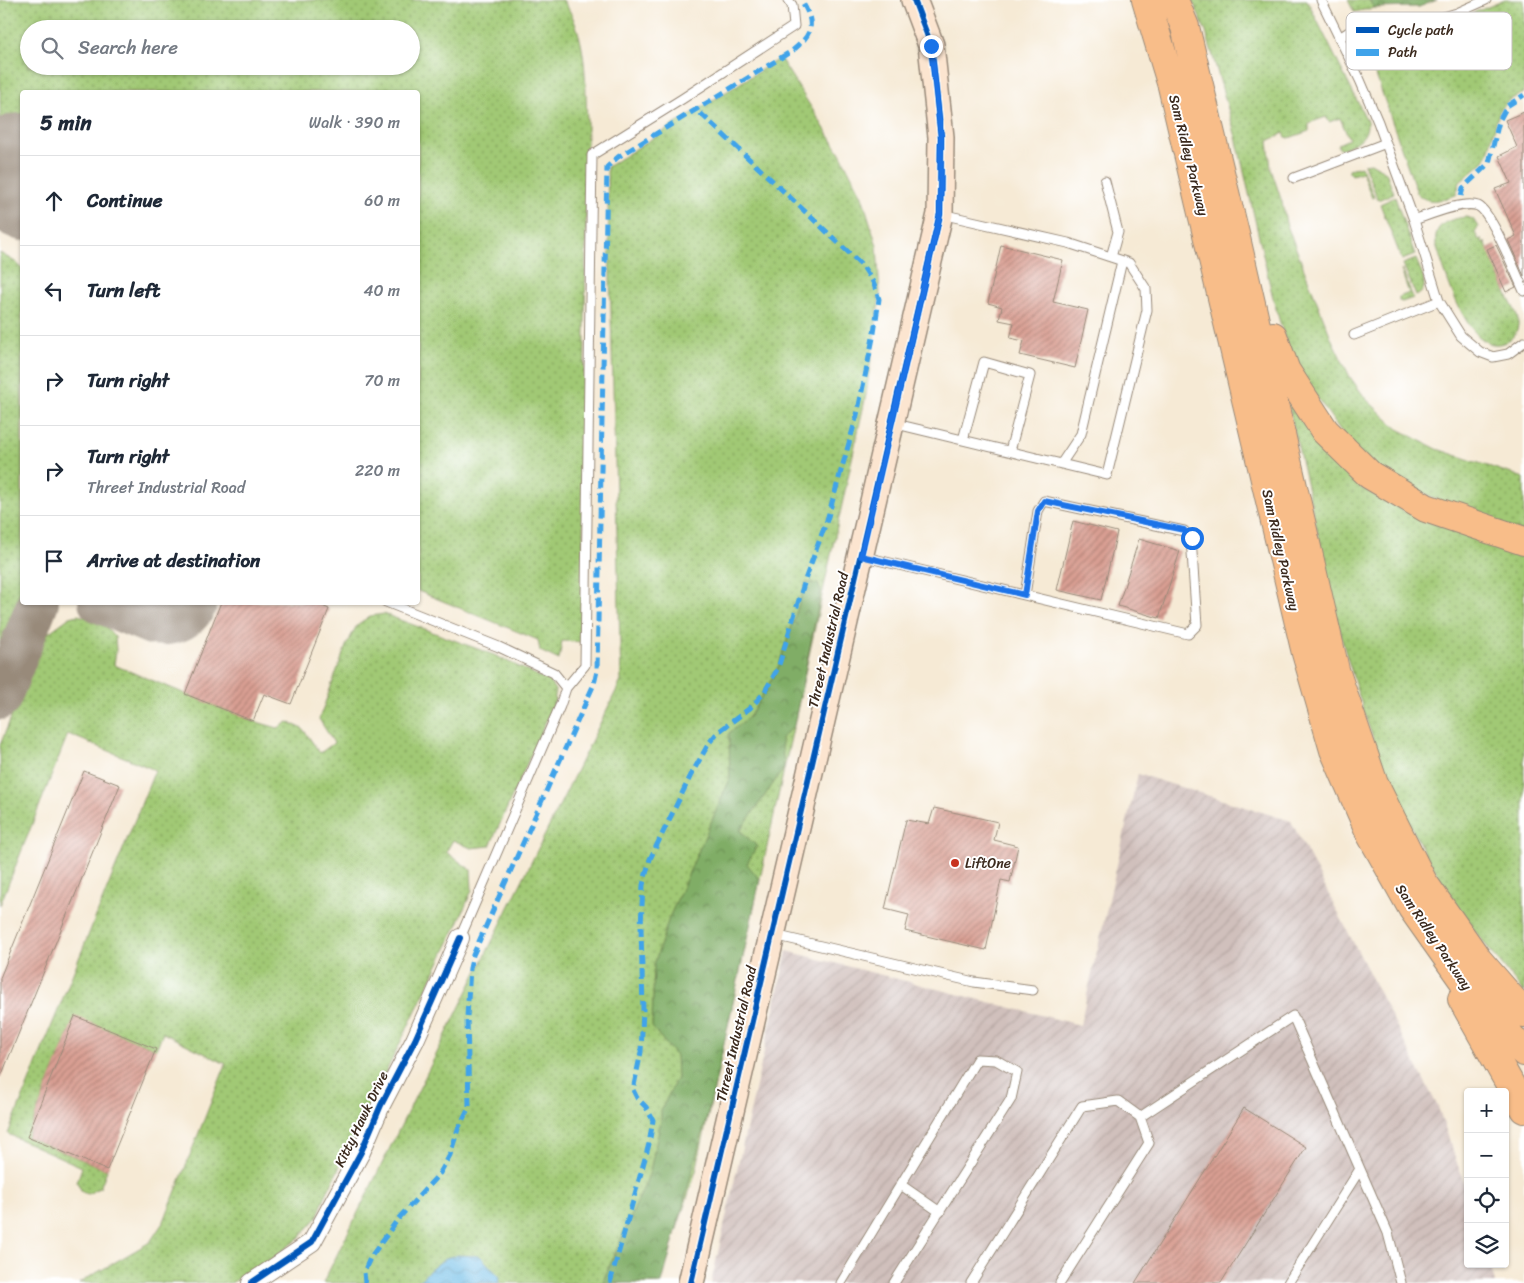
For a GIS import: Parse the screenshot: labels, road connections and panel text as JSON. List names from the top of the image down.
{
  "streets": {
    "main road": ["Sam Ridley Parkway"],
    "street": ["Threet Industrial Road", "Kitty Hawk Drive"]
  },
  "places": ["LiftOne"],
  "legend": ["Cycle path", "Path"],
  "page": {
    "search": "Search here",
    "heading": ["5 min", "Walk · 390 m"],
    "list": [
      ["Continue", "60 m"],
      ["Turn left", "40 m"],
      ["Turn right", "70 m"],
      ["Turn right", "Threet Industrial Road", "220 m"],
      "Arrive at destination"
    ],
    "map_buttons": ["+", "−"]
  }
}
